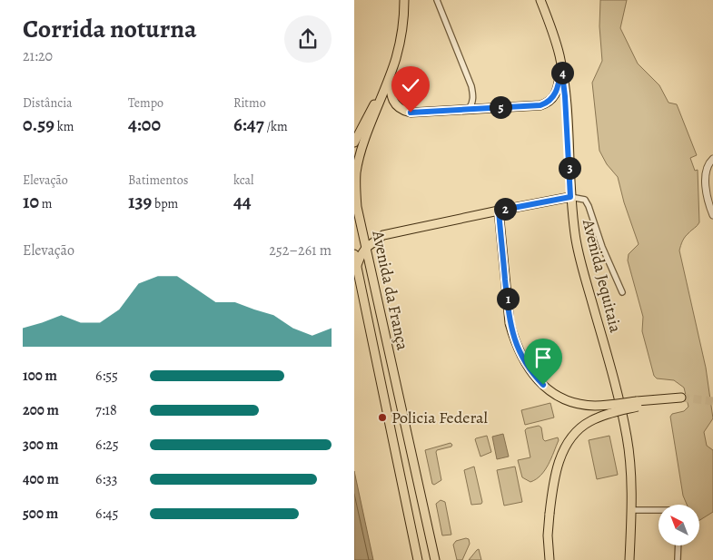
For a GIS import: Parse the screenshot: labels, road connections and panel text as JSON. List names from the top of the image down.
{
  "streets": {
    "main road": ["Avenida Jequitaia", "Avenida da França"]
  },
  "places": ["Policia Federal"],
  "north": "top left",
  "page": {
    "heading": ["Corrida noturna", "21:20"],
    "pins": [
      "4",
      "5",
      "3",
      "2",
      "1"
    ],
    "stats": [
      ["Distância", "0.59 km"],
      ["Tempo", "4:00"],
      ["Ritmo", "6:47 /km"],
      ["Elevação", "10 m"],
      ["Batimentos", "139 bpm"],
      ["kcal", "44"]
    ],
    "chart": ["Elevação", "252–261 m"],
    "list": [
      {
        "name": "100 m",
        "note": "6:55"
      },
      {
        "name": "200 m",
        "note": "7:18"
      },
      {
        "name": "300 m",
        "note": "6:25"
      },
      {
        "name": "400 m",
        "note": "6:33"
      },
      {
        "name": "500 m",
        "note": "6:45"
      }
    ]
  }
}
